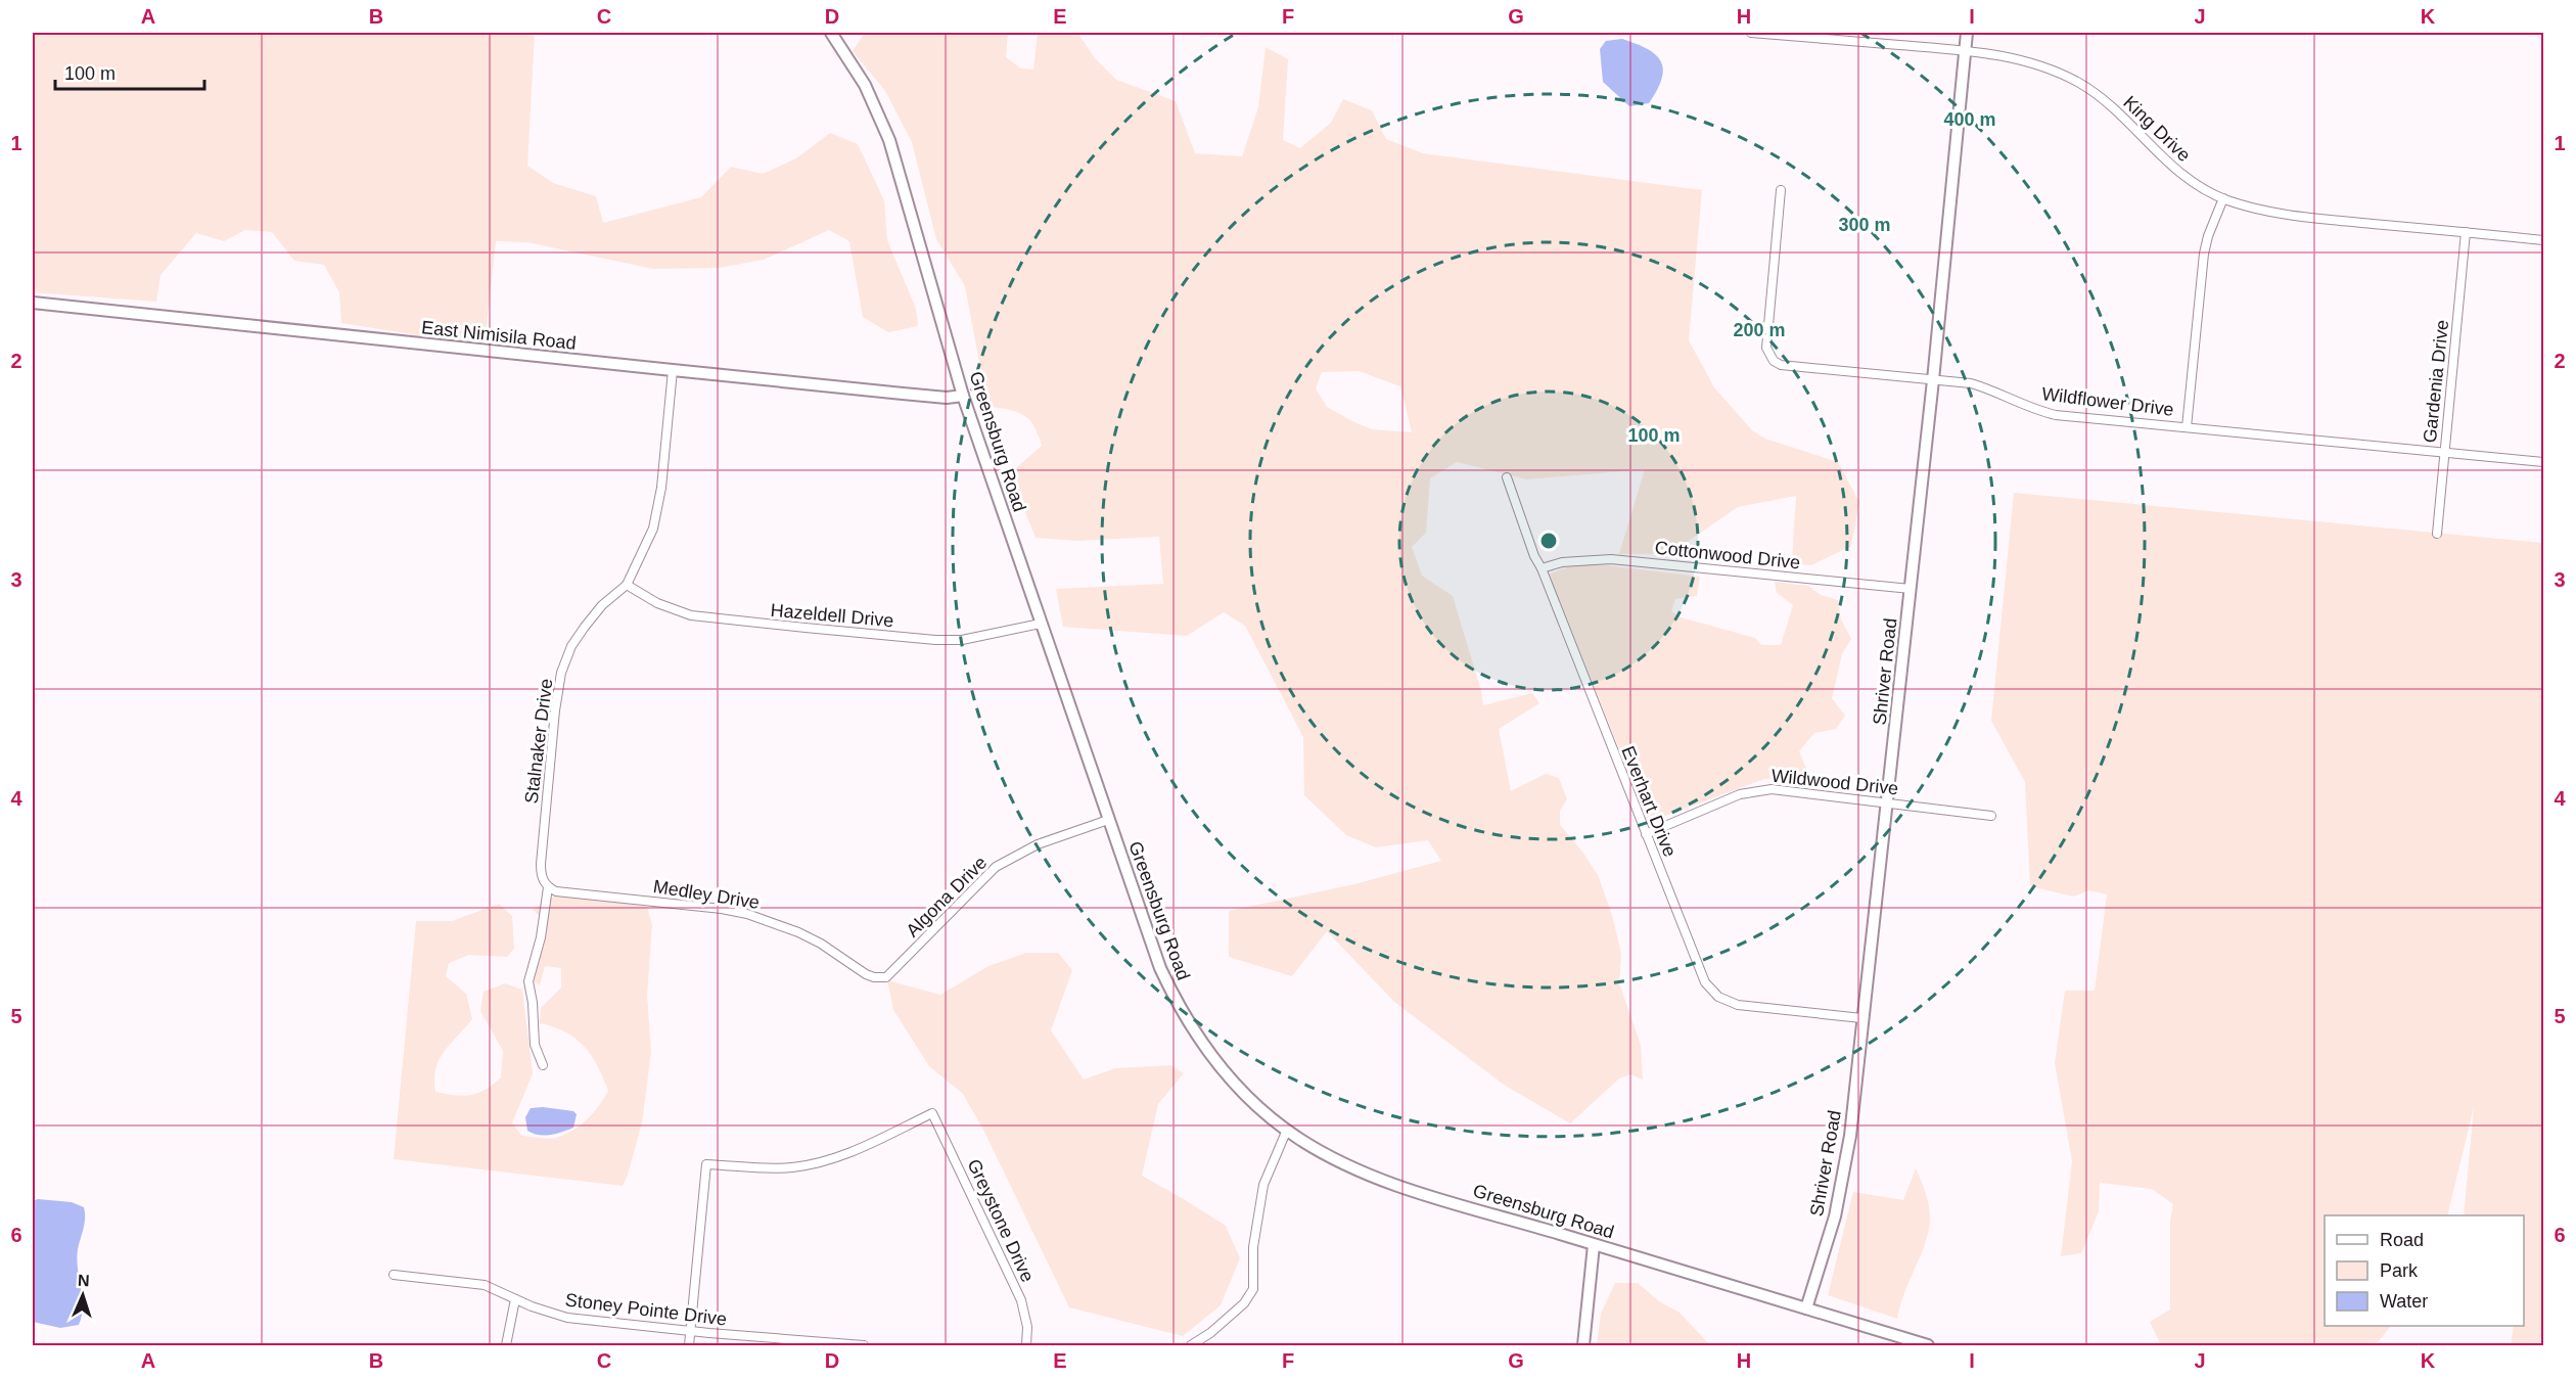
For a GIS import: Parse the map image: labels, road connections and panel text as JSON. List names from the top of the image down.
{
  "streets": {
    "street": [
      "King Drive",
      "East Nimisila Road",
      "Gardenia Drive",
      "Wildflower Drive",
      "Greensburg Road",
      "Cottonwood Drive",
      "Hazeldell Drive",
      "Shriver Road",
      "Stalnaker Drive",
      "Wildwood Drive",
      "Everhart Drive",
      "Medley Drive",
      "Algona Drive",
      "Greystone Drive",
      "Stoney Pointe Drive"
    ]
  },
  "crossings": [
    ["King Drive", "Gardenia Drive"],
    ["King Drive", "Shriver Road"],
    ["East Nimisila Road", "Greensburg Road"],
    ["East Nimisila Road", "Stalnaker Drive"],
    ["Gardenia Drive", "Wildflower Drive"],
    ["Wildflower Drive", "Shriver Road"],
    ["Greensburg Road", "Hazeldell Drive"],
    ["Greensburg Road", "Shriver Road"],
    ["Greensburg Road", "Algona Drive"],
    ["Cottonwood Drive", "Shriver Road"],
    ["Cottonwood Drive", "Everhart Drive"],
    ["Hazeldell Drive", "Stalnaker Drive"],
    ["Shriver Road", "Wildwood Drive"],
    ["Shriver Road", "Everhart Drive"],
    ["Stalnaker Drive", "Medley Drive"],
    ["Wildwood Drive", "Everhart Drive"],
    ["Medley Drive", "Algona Drive"],
    ["Greystone Drive", "Stoney Pointe Drive"]
  ],
  "legend": ["Road", "Park", "Water"],
  "scale_bar": "100 m",
  "north": "top",
  "grid": {
    "columns": [
      "A",
      "B",
      "C",
      "D",
      "E",
      "F",
      "G",
      "H",
      "I",
      "J",
      "K"
    ],
    "rows": [
      "1",
      "2",
      "3",
      "4",
      "5",
      "6"
    ]
  },
  "rings": [
    "400 m",
    "300 m",
    "200 m",
    "100 m"
  ]
}
